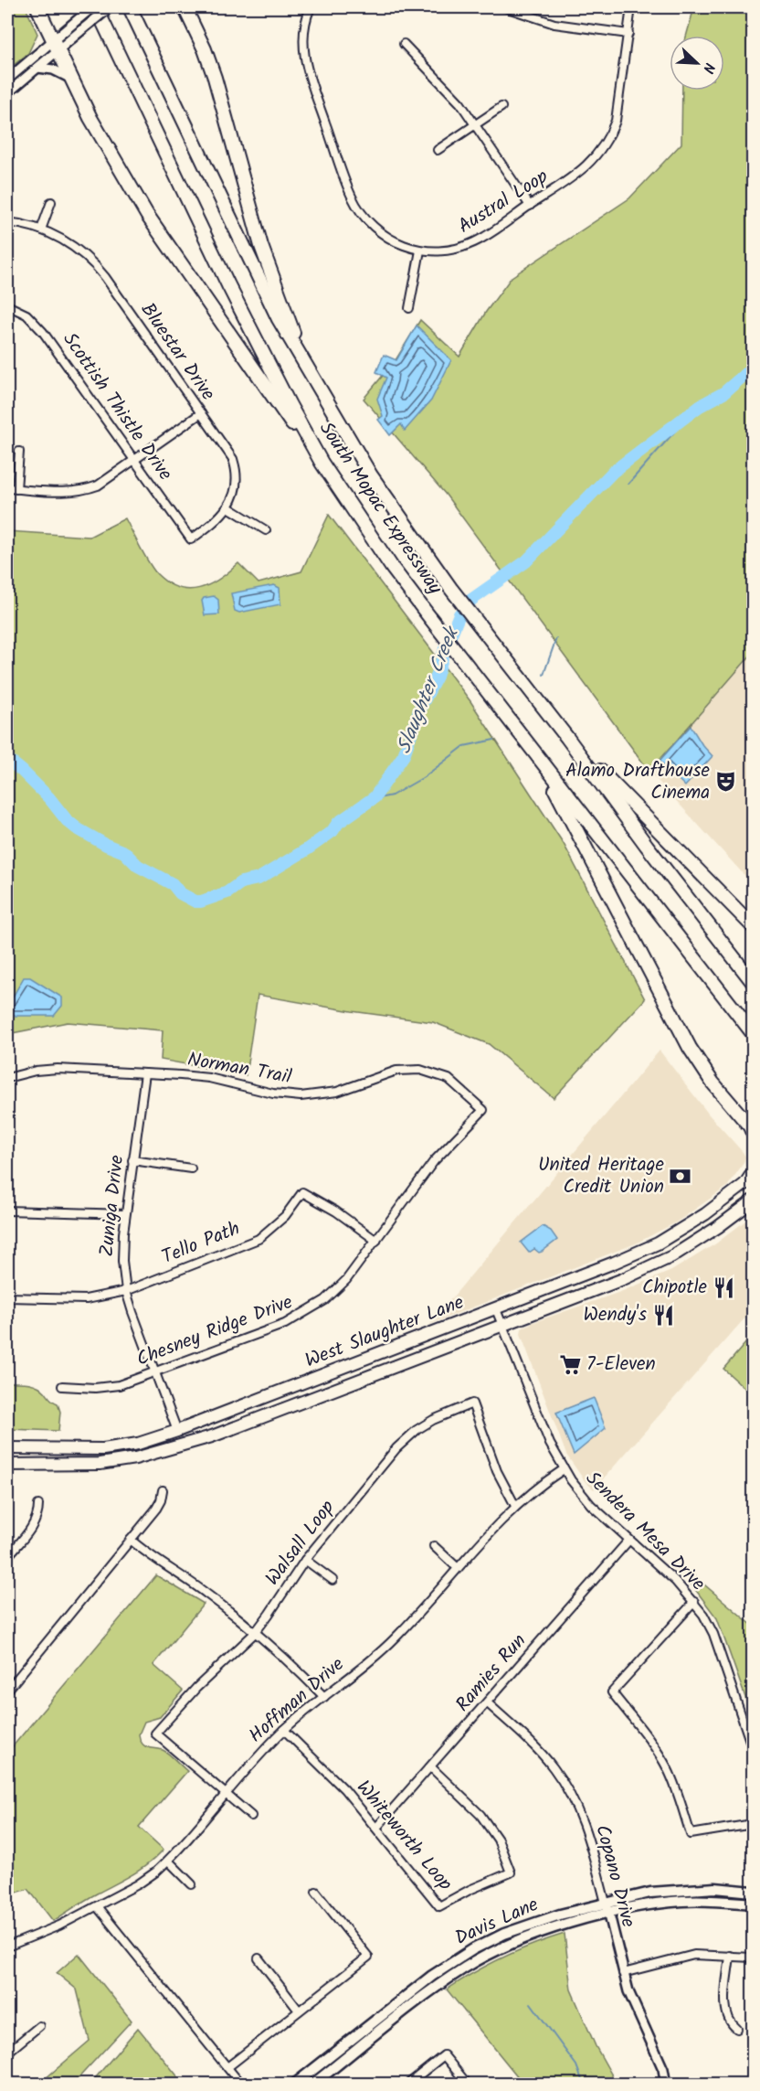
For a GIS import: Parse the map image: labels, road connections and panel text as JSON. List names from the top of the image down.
{
  "streets": {
    "highway": ["South Mopac Expressway"],
    "main road": ["West Slaughter Lane", "Davis Lane"],
    "street": [
      "Austral Loop",
      "Bluestar Drive",
      "Scottish Thistle Drive",
      "Norman Trail",
      "Zuniga Drive",
      "Tello Path",
      "Chesney Ridge Drive",
      "Sendera Mesa Drive",
      "Walsall Loop",
      "Ramies Run",
      "Hoffman Drive",
      "Whiteworth Loop",
      "Copano Drive"
    ]
  },
  "crossings": [
    ["Bluestar Drive", "Scottish Thistle Drive"],
    ["Norman Trail", "Zuniga Drive"],
    ["Norman Trail", "Chesney Ridge Drive"],
    ["Zuniga Drive", "Tello Path"],
    ["Zuniga Drive", "Chesney Ridge Drive"],
    ["Zuniga Drive", "West Slaughter Lane"],
    ["Tello Path", "Chesney Ridge Drive"],
    ["West Slaughter Lane", "Sendera Mesa Drive"],
    ["Sendera Mesa Drive", "Ramies Run"],
    ["Sendera Mesa Drive", "Hoffman Drive"],
    ["Walsall Loop", "Hoffman Drive"],
    ["Ramies Run", "Whiteworth Loop"],
    ["Ramies Run", "Copano Drive"],
    ["Hoffman Drive", "Whiteworth Loop"],
    ["Copano Drive", "Davis Lane"]
  ],
  "water": ["Slaughter Creek"],
  "places": {
    "theatre": ["Alamo Drafthouse Cinema"],
    "bank": ["United Heritage Credit Union"],
    "restaurant": ["Chipotle", "Wendy's"],
    "supermarket": ["7-Eleven"]
  },
  "north": "bottom right"
}
